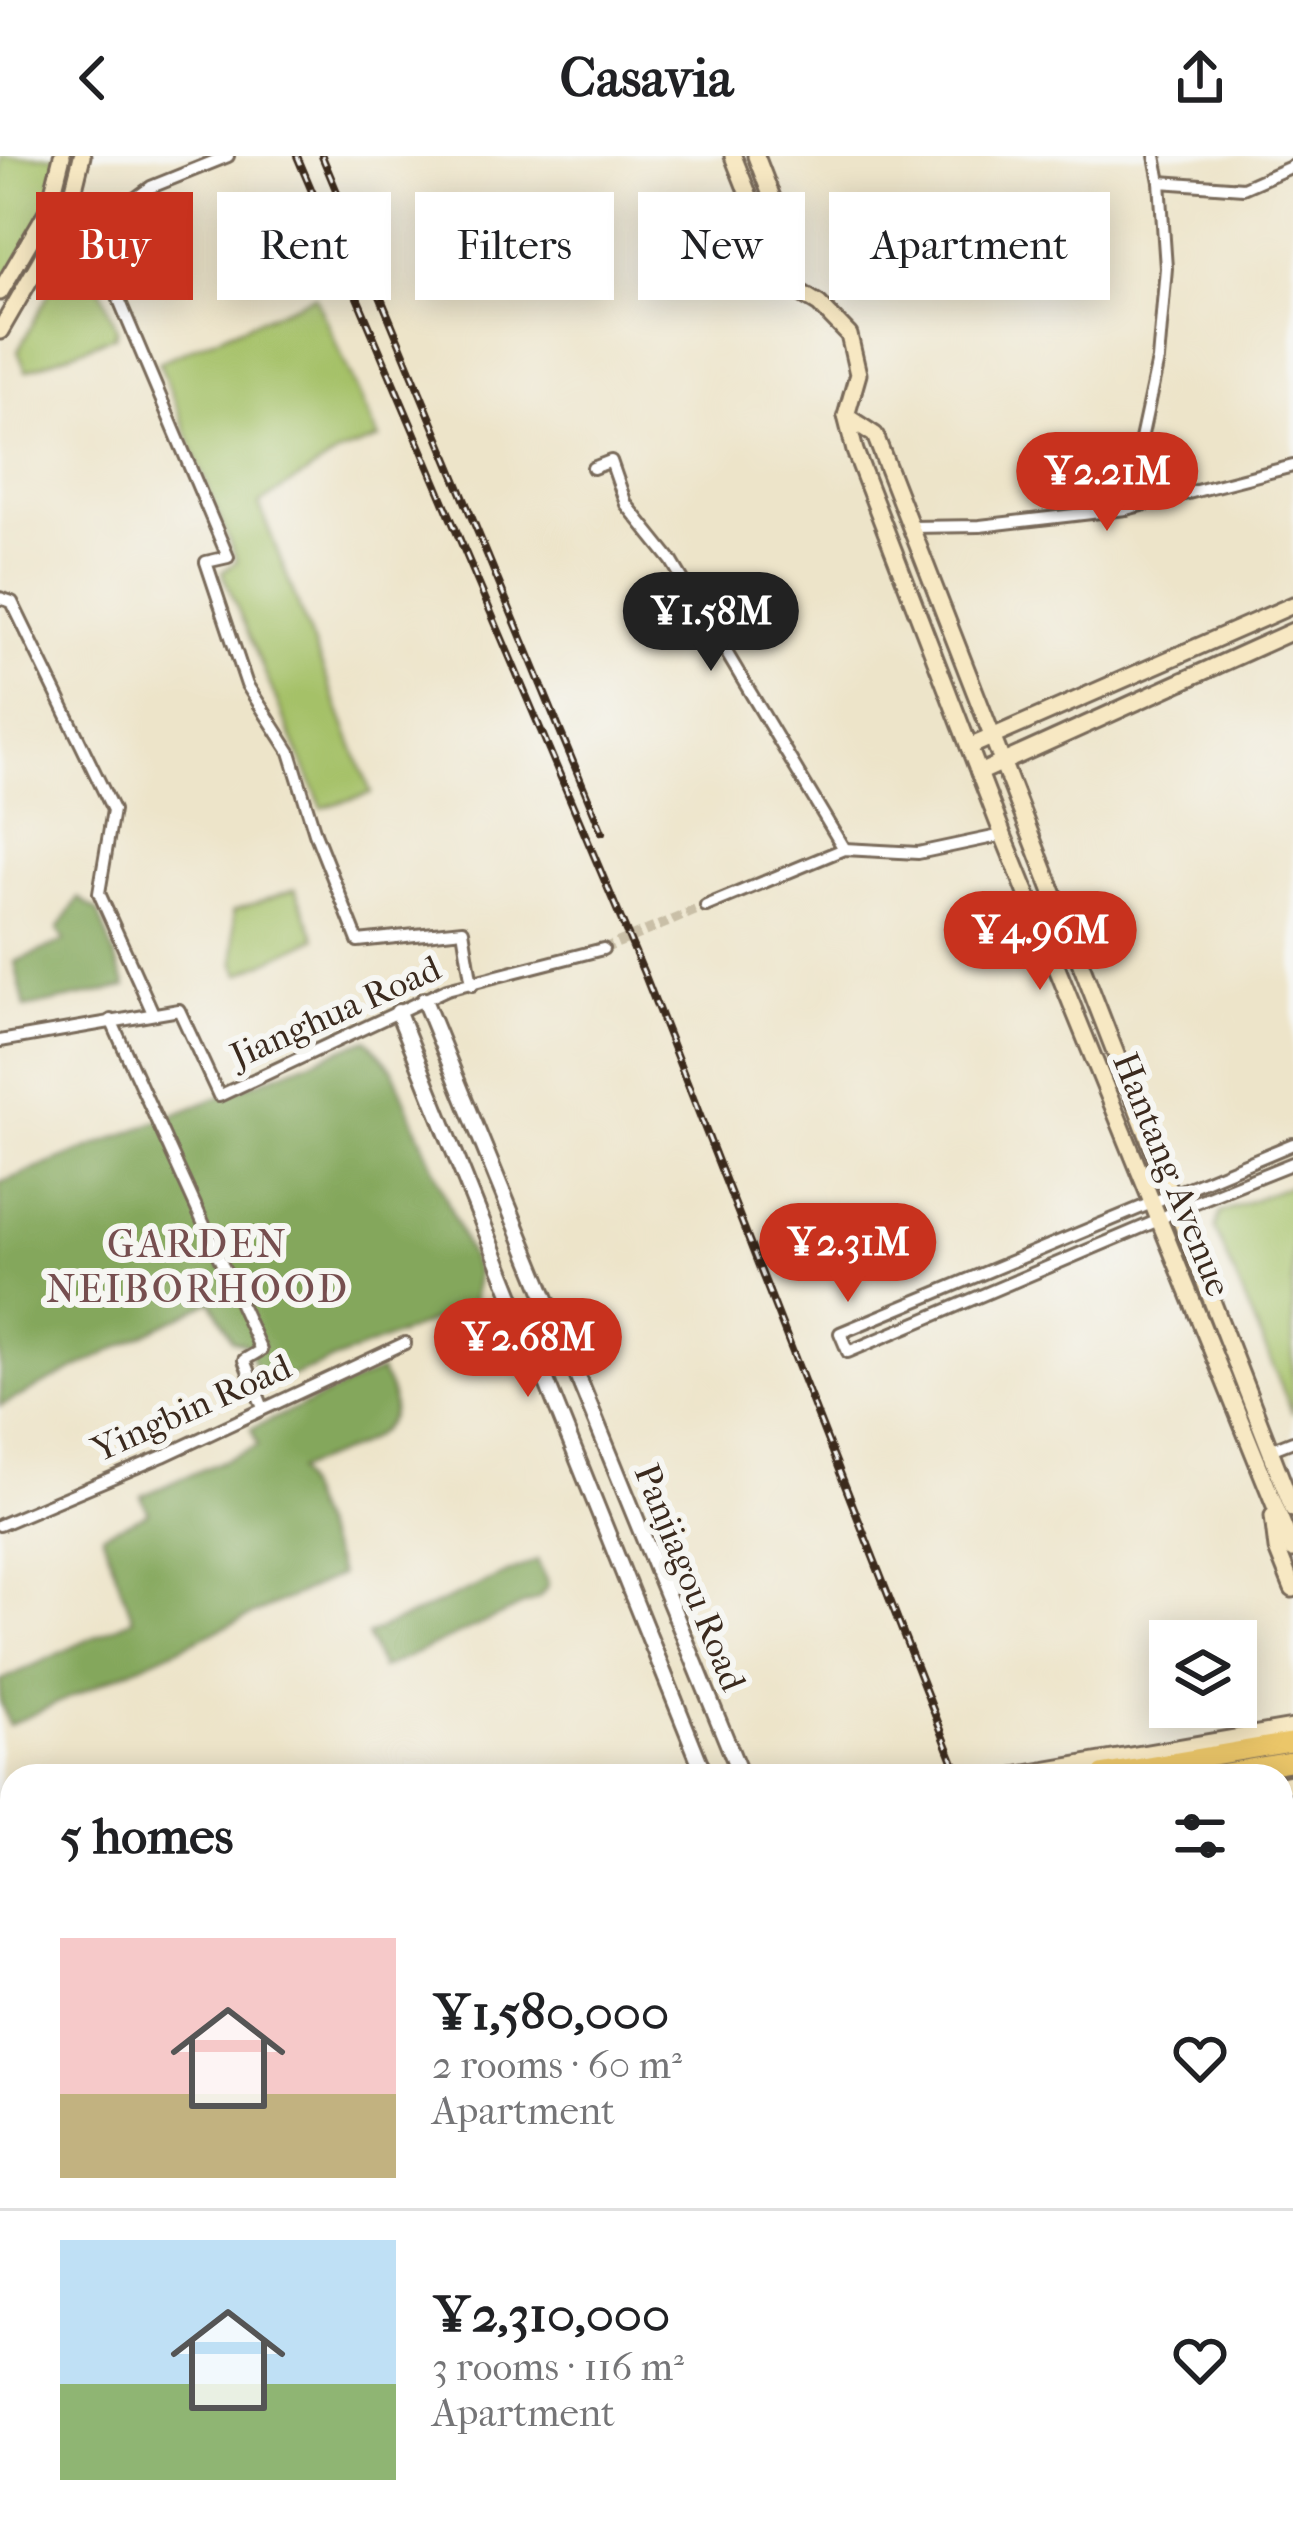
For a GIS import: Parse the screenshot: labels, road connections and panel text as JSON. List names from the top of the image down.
{
  "streets": {
    "main road": ["Hantang Avenue"],
    "street": ["Jianghua Road", "Yingbin Road", "Panjiagou Road"]
  },
  "crossings": [
    ["Jianghua Road", "Panjiagou Road"]
  ],
  "districts": ["GARDEN NEIBORHOOD"],
  "page": {
    "header": "Casavia",
    "chip": [
      "Buy",
      "Rent",
      "Filters",
      "New",
      "Apartment"
    ],
    "price": [
      "¥2.21M",
      "¥1.58M",
      "¥4.96M",
      "¥2.31M",
      "¥2.68M"
    ],
    "heading": "5 homes",
    "list": [
      {
        "name": "¥1,580,000",
        "note": "2 rooms · 60 m² · Apartment"
      },
      {
        "name": "¥2,310,000",
        "note": "3 rooms · 116 m² · Apartment"
      }
    ]
  }
}
